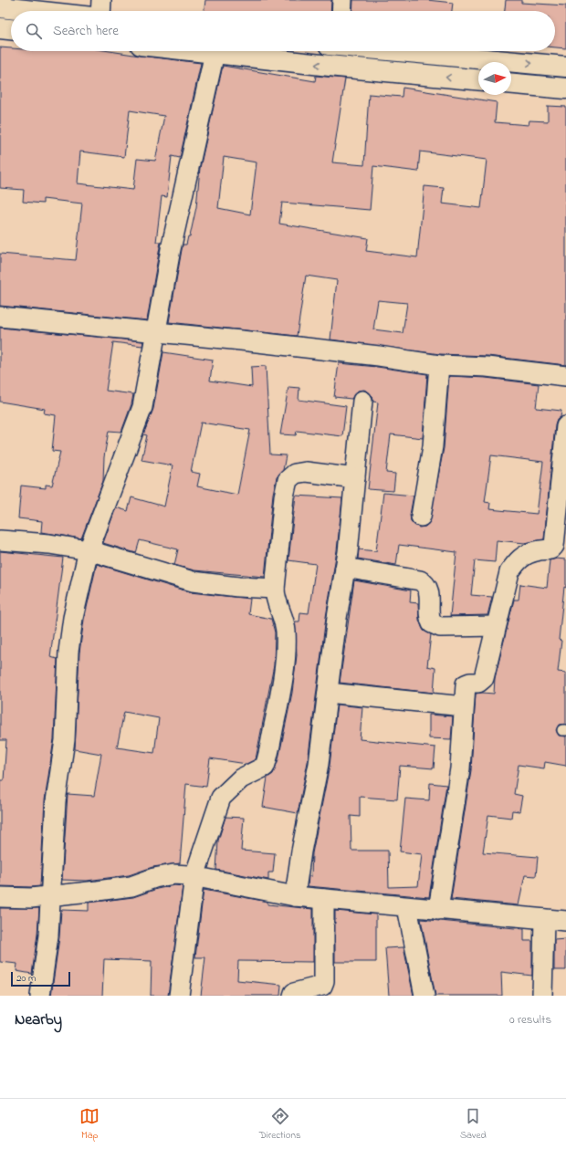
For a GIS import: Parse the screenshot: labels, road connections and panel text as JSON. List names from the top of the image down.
{
  "scale_bar": "20 m",
  "north": "right",
  "page": {
    "search": "Search here",
    "scale": "20 m",
    "heading": ["Nearby", "0 results"],
    "nav": ["Map", "Directions", "Saved"]
  }
}
